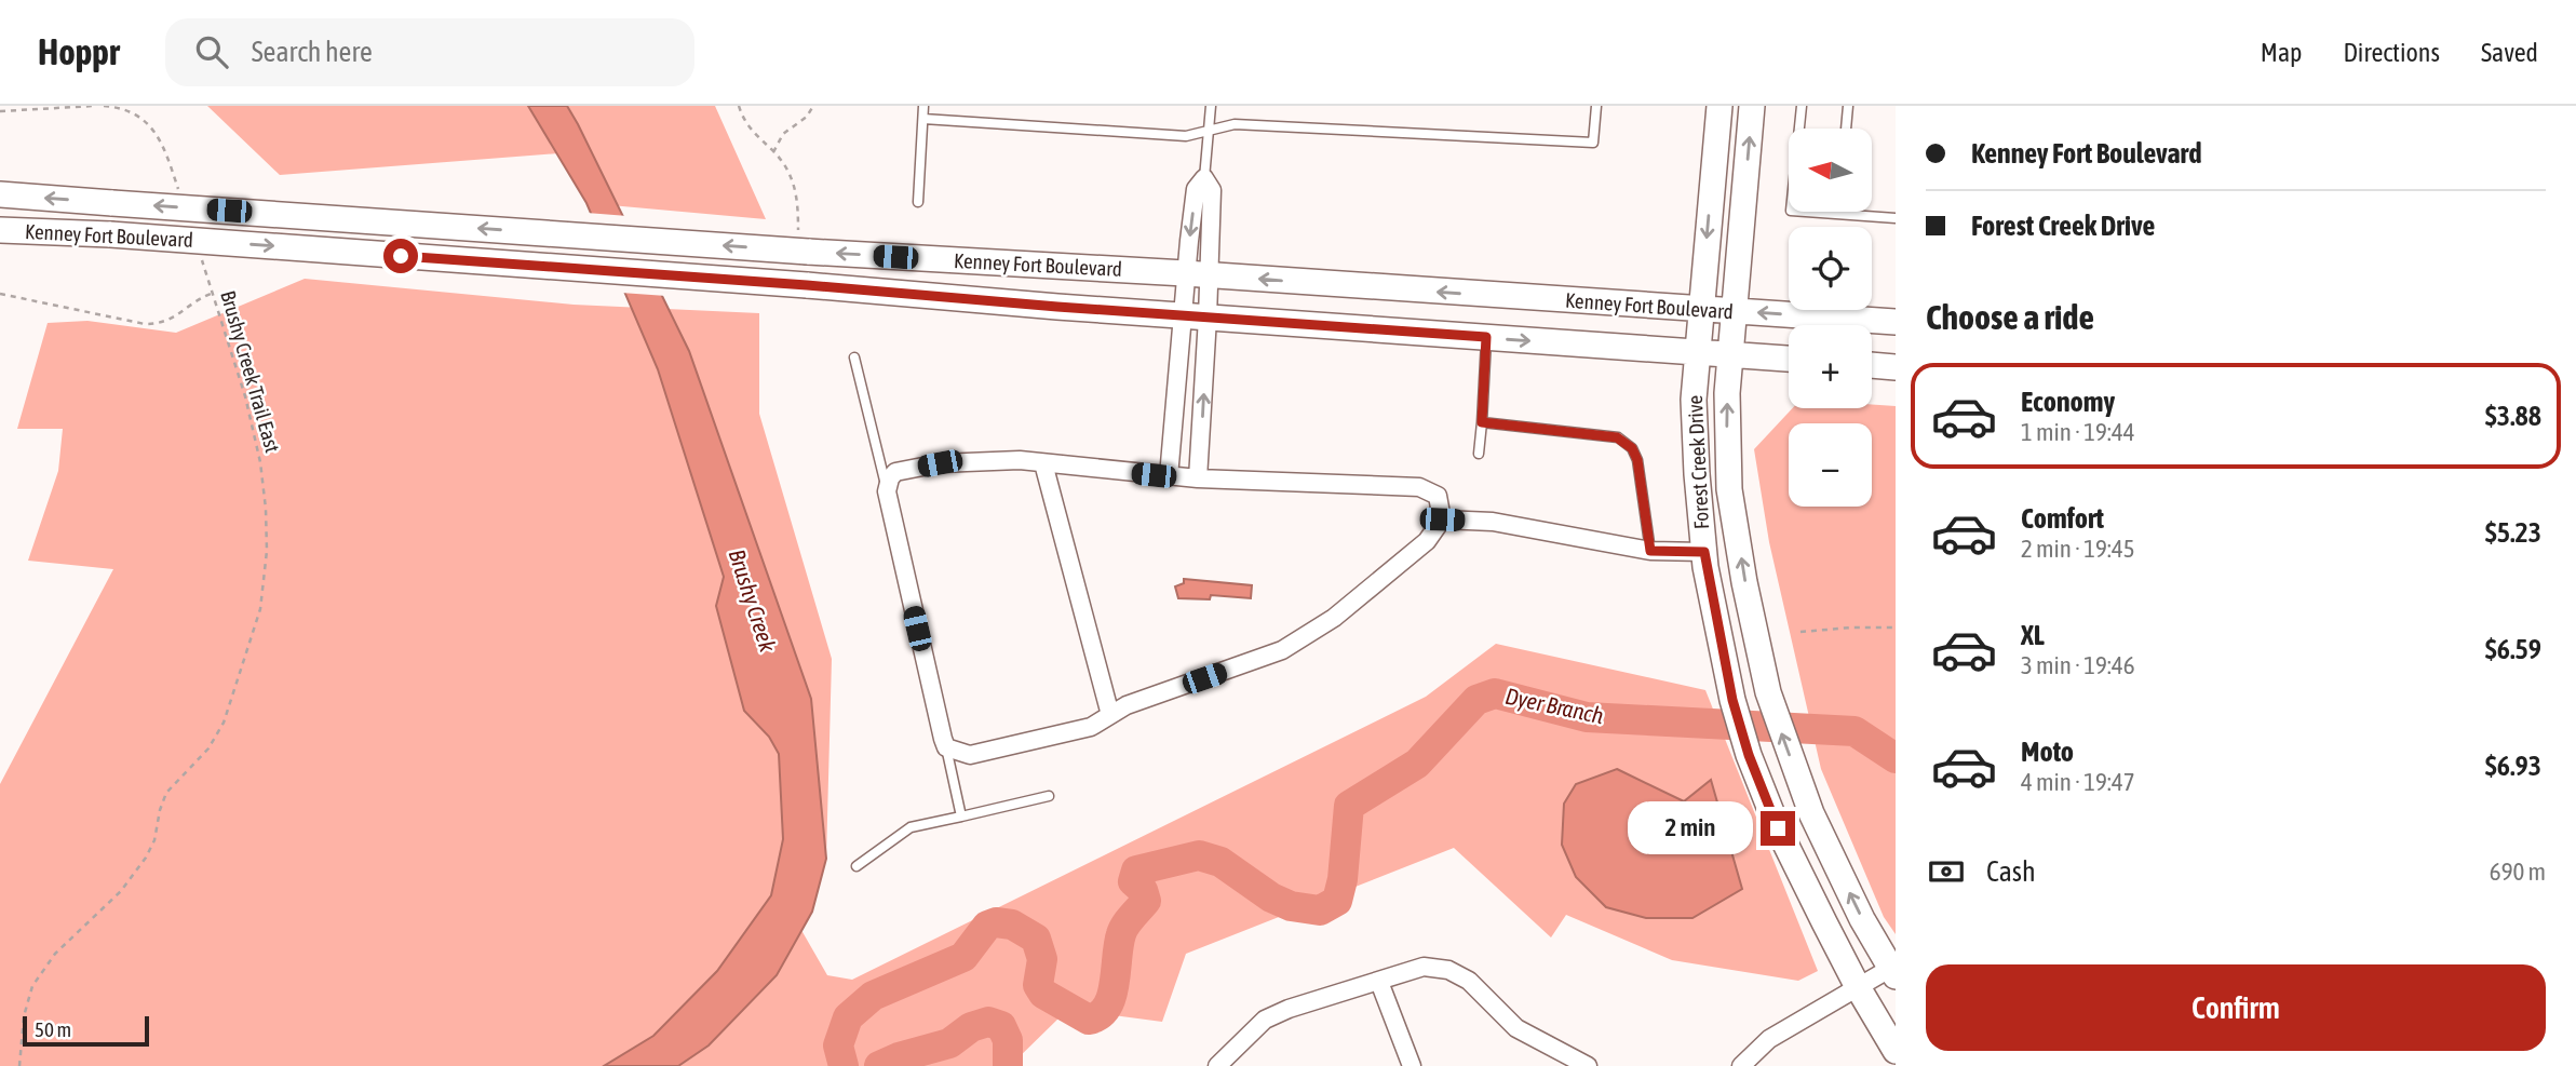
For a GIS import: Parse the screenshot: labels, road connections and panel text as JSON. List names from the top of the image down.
{
  "streets": {
    "main road": ["Kenney Fort Boulevard", "Forest Creek Drive"],
    "path": ["Brushy Creek Trail East"]
  },
  "crossings": [
    ["Kenney Fort Boulevard", "Forest Creek Drive"]
  ],
  "water": ["Brushy Creek", "Dyer Branch"],
  "scale_bar": "50 m",
  "north": "left",
  "page": {
    "header": "Hoppr",
    "search": "Search here",
    "nav": ["Map", "Directions", "Saved"],
    "banner": ["Kenney Fort Boulevard", "Forest Creek Drive"],
    "map_buttons": ["+", "−"],
    "heading": "Choose a ride",
    "list": [
      {
        "name": "Economy",
        "note": "1 min · 19:44",
        "value": "$3.88"
      },
      {
        "name": "Comfort",
        "note": "2 min · 19:45",
        "value": "$5.23"
      },
      {
        "name": "XL",
        "note": "3 min · 19:46",
        "value": "$6.59"
      },
      {
        "name": "Moto",
        "note": "4 min · 19:47",
        "value": "$6.93"
      }
    ],
    "bubble": "2 min",
    "pay": ["Cash", "690 m"],
    "buttons": "Confirm",
    "scale": "50 m"
  }
}
